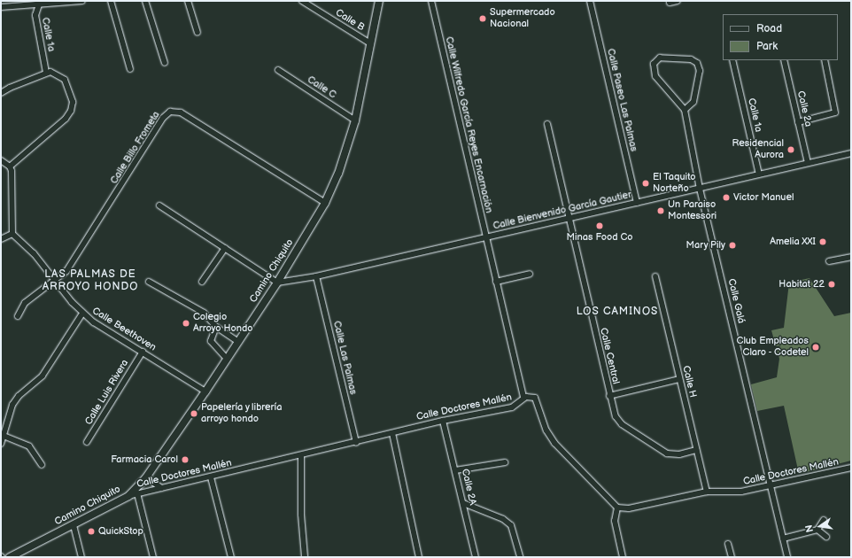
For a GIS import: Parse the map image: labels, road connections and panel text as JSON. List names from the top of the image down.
{
  "streets": {
    "main road": ["Camino Chiquito"],
    "street": [
      "Calle B",
      "Calle 1a",
      "Calle C",
      "Calle Paseo Las Palmas",
      "Calle 2a",
      "Calle Wilfredo García Reyes Encarnación",
      "Calle Billo Frometa",
      "Calle Bienvenido García Gautier",
      "Calle Galá",
      "Calle Beethoven",
      "Calle Central",
      "Calle Las Palmas",
      "Calle H",
      "Calle Luis Rivera",
      "Calle Doctores Mallén",
      "Calle 2A"
    ]
  },
  "crossings": [
    ["Calle B", "Camino Chiquito"],
    ["Calle 1a", "Calle Bienvenido García Gautier"],
    ["Calle C", "Camino Chiquito"],
    ["Calle Paseo Las Palmas", "Calle Bienvenido García Gautier"],
    ["Calle 2a", "Calle Bienvenido García Gautier"],
    ["Calle Wilfredo García Reyes Encarnación", "Calle Bienvenido García Gautier"],
    ["Calle Wilfredo García Reyes Encarnación", "Calle Doctores Mallén"],
    ["Calle Billo Frometa", "Camino Chiquito"],
    ["Calle Billo Frometa", "Calle Beethoven"],
    ["Calle Bienvenido García Gautier", "Camino Chiquito"],
    ["Calle Bienvenido García Gautier", "Calle Galá"],
    ["Calle Bienvenido García Gautier", "Calle Central"],
    ["Calle Bienvenido García Gautier", "Calle Las Palmas"],
    ["Camino Chiquito", "Calle Beethoven"],
    ["Camino Chiquito", "Calle Doctores Mallén"],
    ["Calle Galá", "Calle Doctores Mallén"],
    ["Calle Beethoven", "Calle Luis Rivera"],
    ["Calle Central", "Calle H"],
    ["Calle Las Palmas", "Calle Doctores Mallén"],
    ["Calle H", "Calle Doctores Mallén"],
    ["Calle Doctores Mallén", "Calle 2A"]
  ],
  "districts": ["LAS PALMAS DE ARROYO HONDO", "LOS CAMINOS"],
  "places": [
    "Supermercado Nacional",
    "Residencial Aurora",
    "El Taquito Norteño",
    "Victor Manuel",
    "Un Paraiso Montessori",
    "Minas Food Co",
    "Amelia XXI",
    "Mary Pily",
    "Habitat 22",
    "Colegio Arroyo Hondo",
    "Club Empleados Claro - Codetel",
    "Papelería y librería arroyo hondo",
    "Farmacia Carol",
    "QuickStop"
  ],
  "legend": ["Road", "Park"],
  "north": "left"
}
